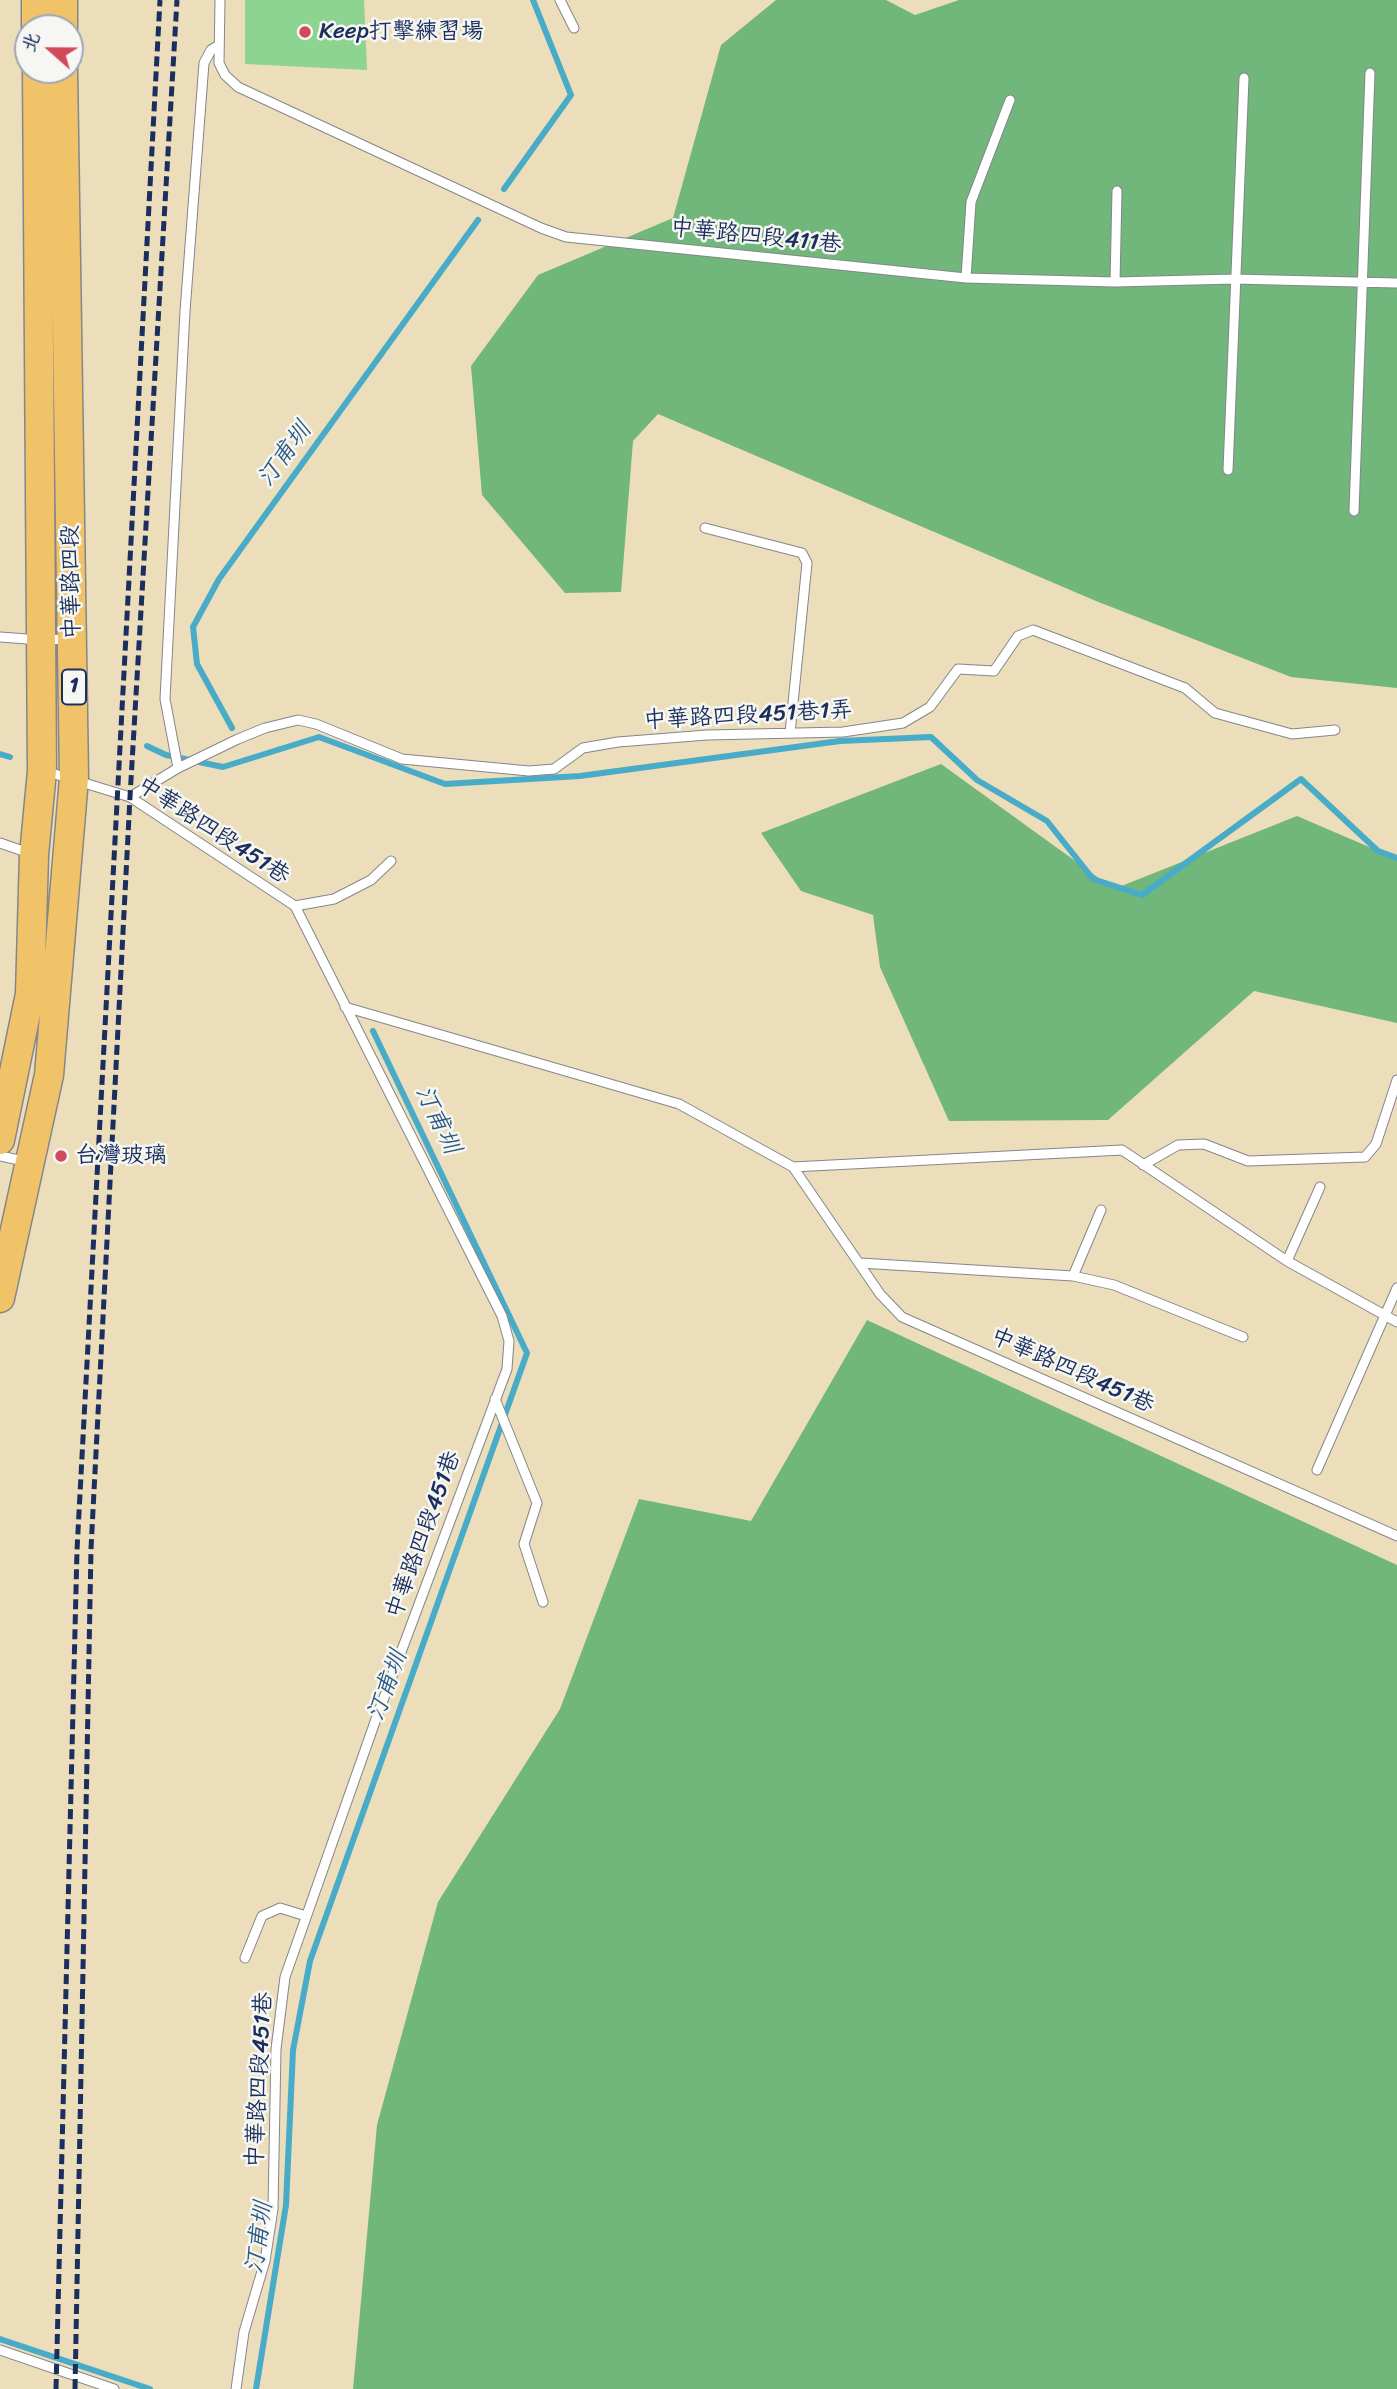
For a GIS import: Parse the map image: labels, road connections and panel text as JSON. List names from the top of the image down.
{
  "streets": {
    "main road": ["中華路四段", "1"],
    "lane": ["中華路四段411巷", "中華路四段451巷1弄", "中華路四段451巷"]
  },
  "crossings": [
    ["中華路四段", "中華路四段451巷"],
    ["中華路四段451巷1弄", "中華路四段451巷"]
  ],
  "water": ["汀甫圳"],
  "places": ["Keep打擊練習場", "台灣玻璃"],
  "north": "left"
}
